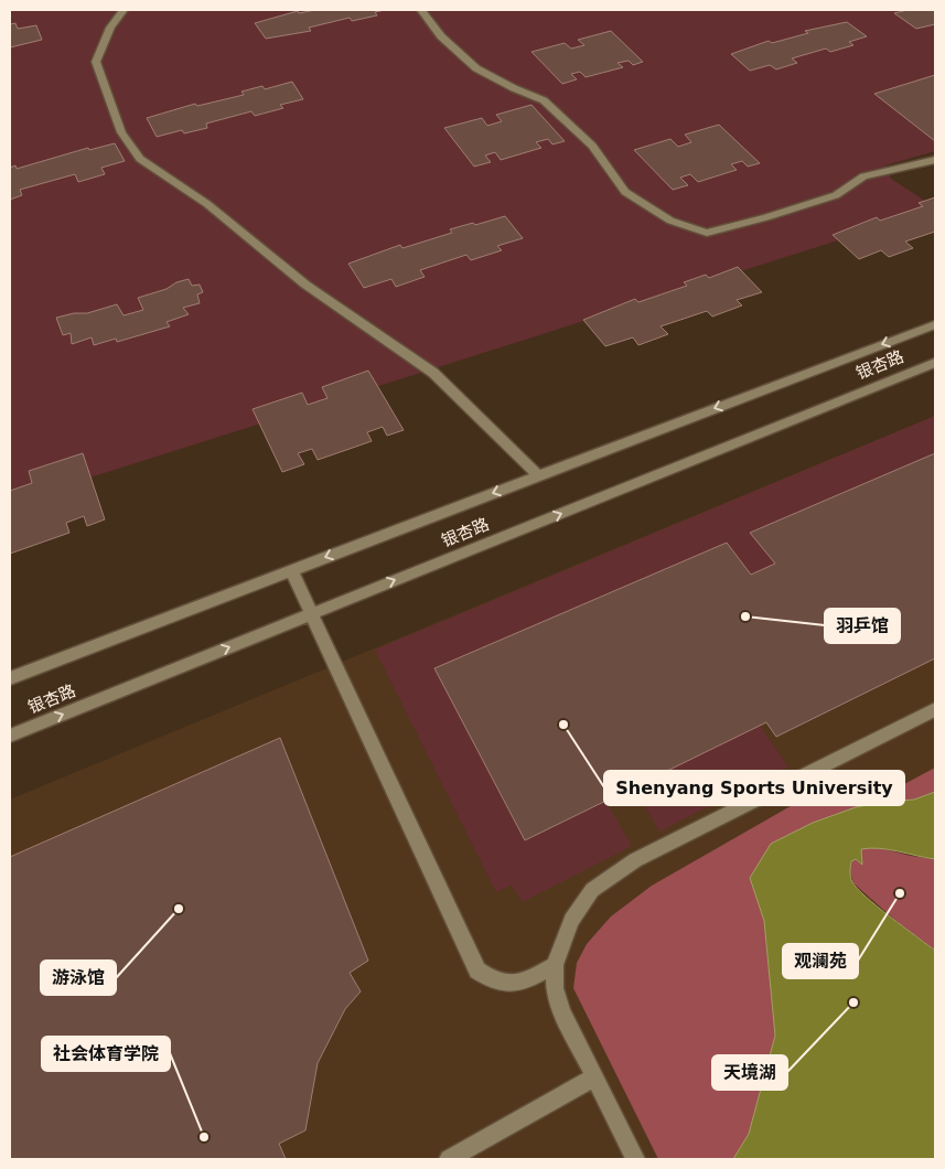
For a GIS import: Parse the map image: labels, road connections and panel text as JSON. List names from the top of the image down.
{
  "streets": {
    "street": ["银杏路"]
  },
  "places": [
    "羽乒馆",
    "Shenyang Sports University",
    "观澜苑",
    "游泳馆",
    "天境湖",
    "社会体育学院"
  ]
}
